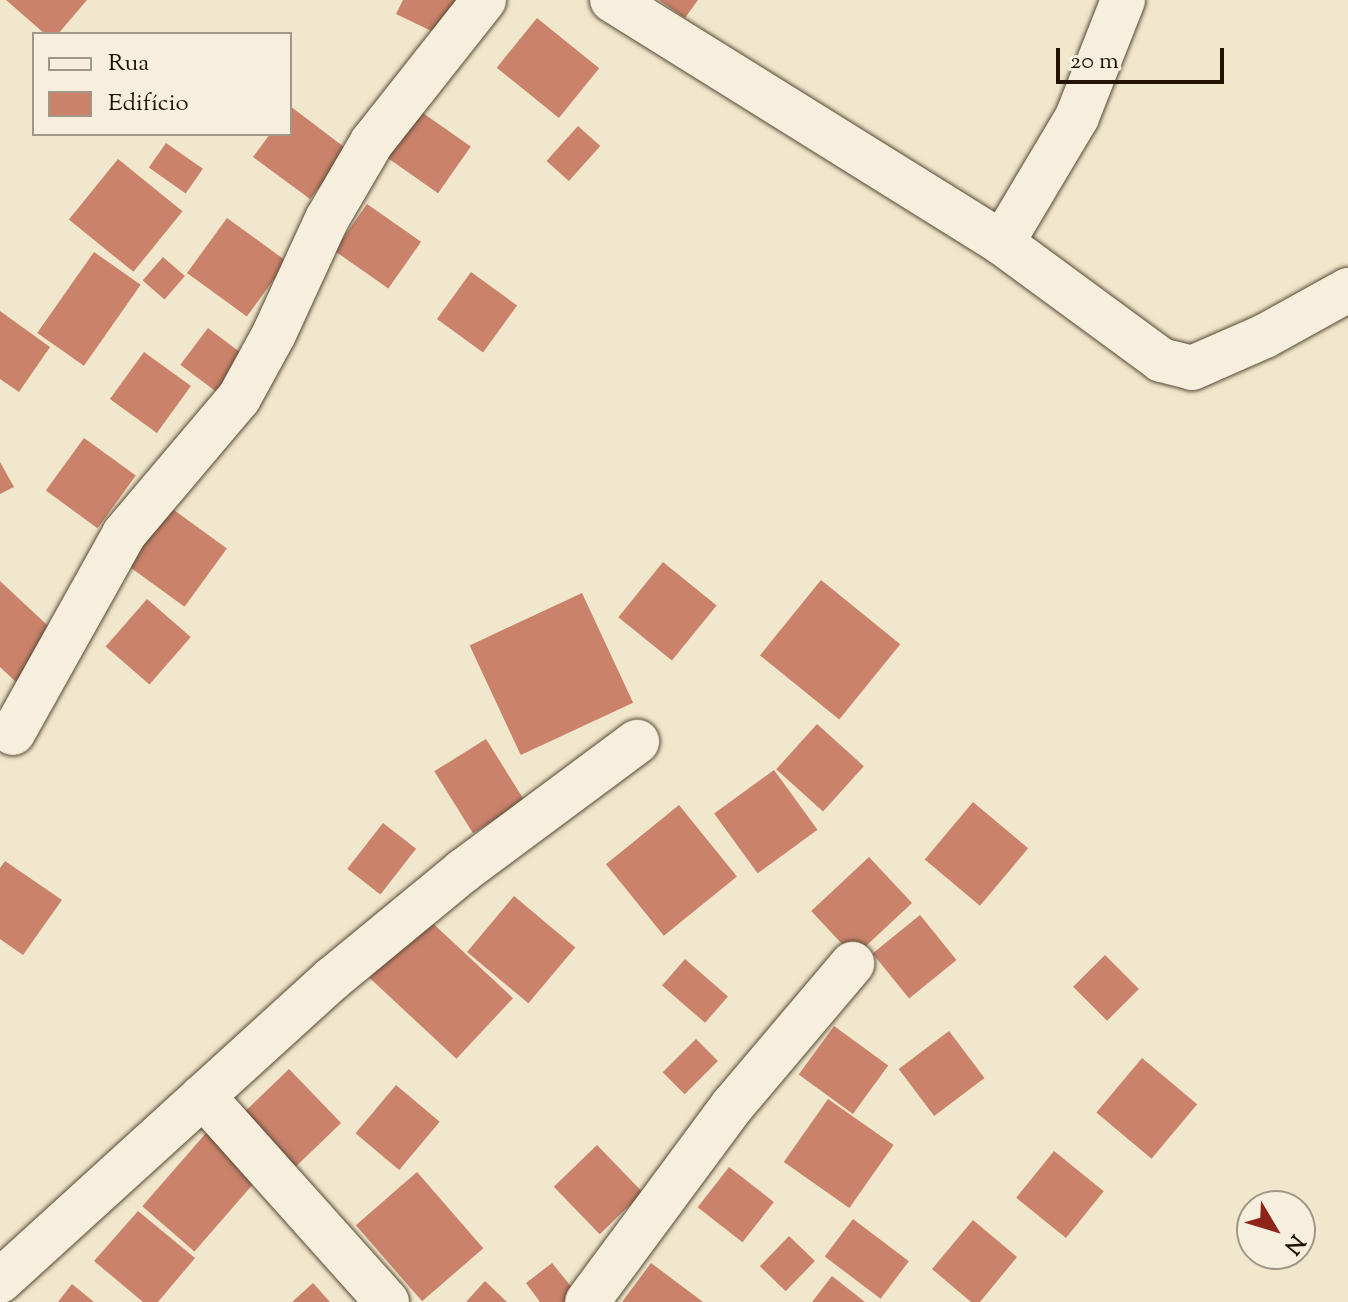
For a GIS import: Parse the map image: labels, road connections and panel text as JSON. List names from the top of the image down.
{
  "legend": ["Rua", "Edifício"],
  "scale_bar": "20 m",
  "north": "bottom right"
}
